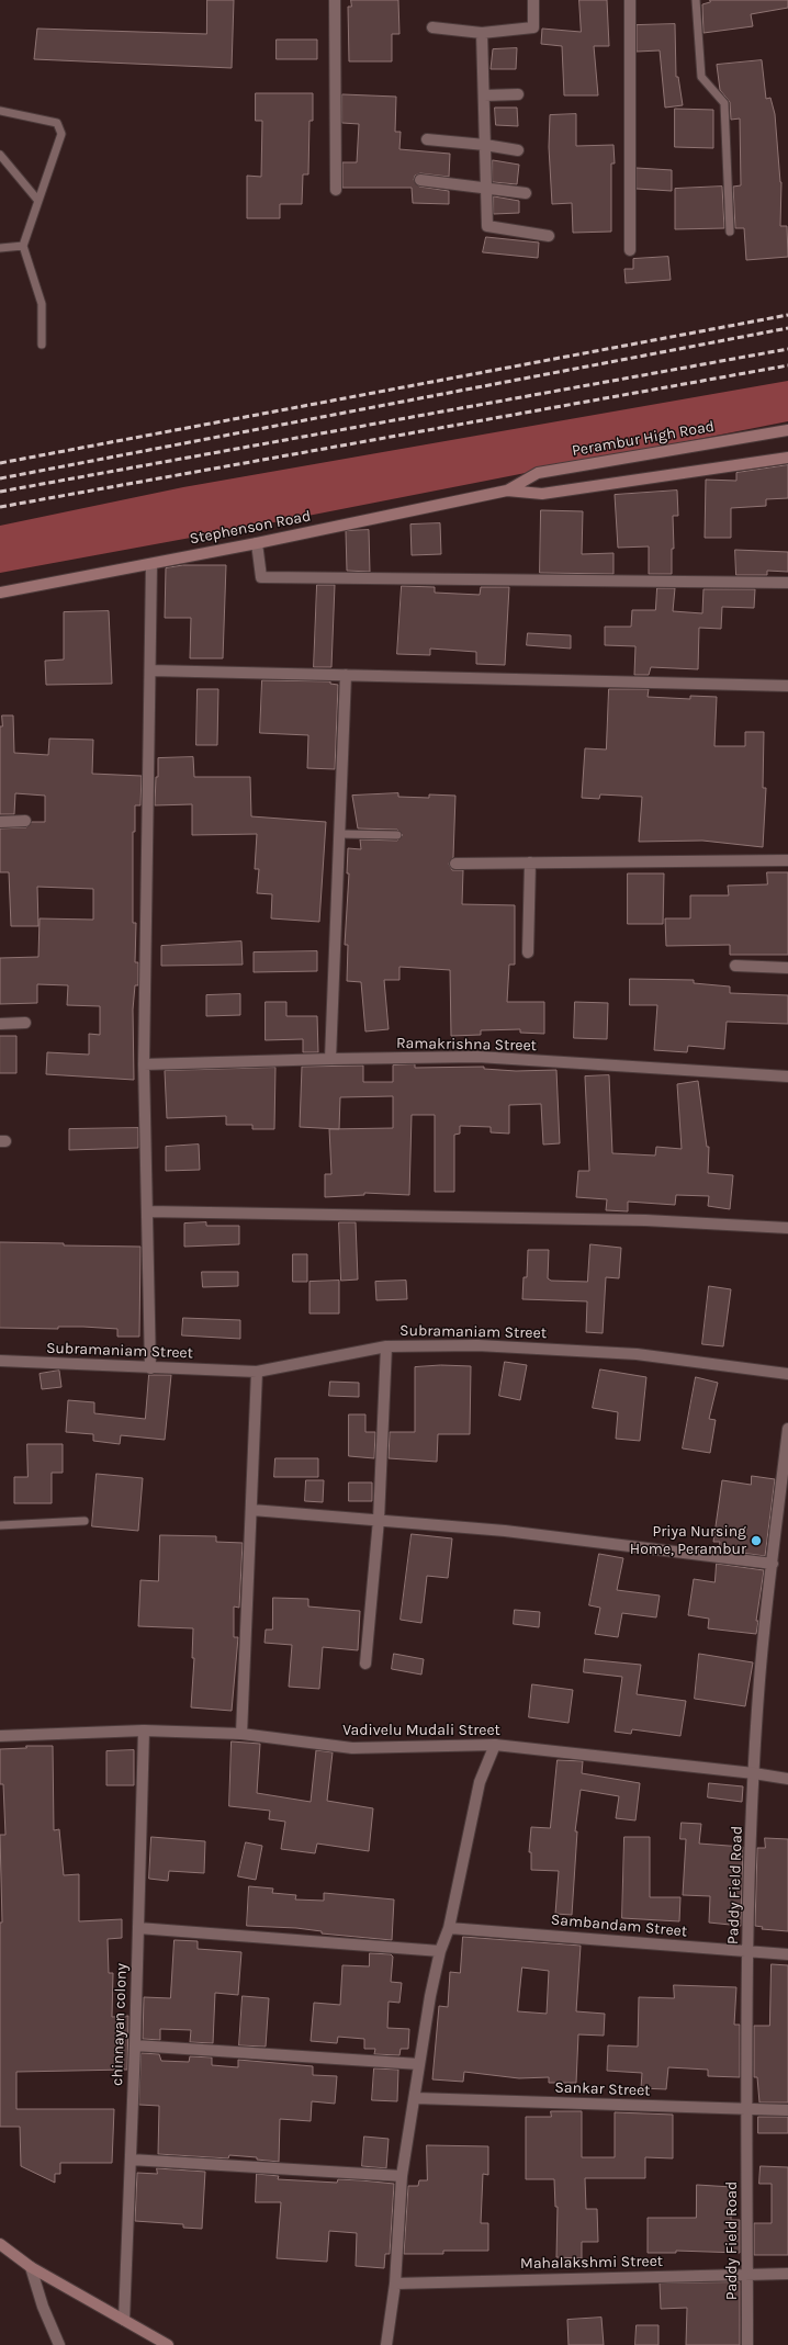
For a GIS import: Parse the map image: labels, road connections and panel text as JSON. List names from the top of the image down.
{
  "streets": {
    "main road": ["Perambur High Road", "Stephenson Road"],
    "street": [
      "Ramakrishna Street",
      "Subramaniam Street",
      "Vadivelu Mudali Street",
      "Paddy Field Road",
      "Sambandam Street",
      "chinnayan colony",
      "Sankar Street",
      "Mahalakshmi Street"
    ]
  },
  "crossings": [
    ["Perambur High Road", "Stephenson Road"],
    ["Vadivelu Mudali Street", "Paddy Field Road"],
    ["Vadivelu Mudali Street", "chinnayan colony"],
    ["Paddy Field Road", "Sambandam Street"],
    ["Paddy Field Road", "Sankar Street"],
    ["Paddy Field Road", "Mahalakshmi Street"]
  ],
  "places": ["Priya Nursing Home, Perambur"]
}
